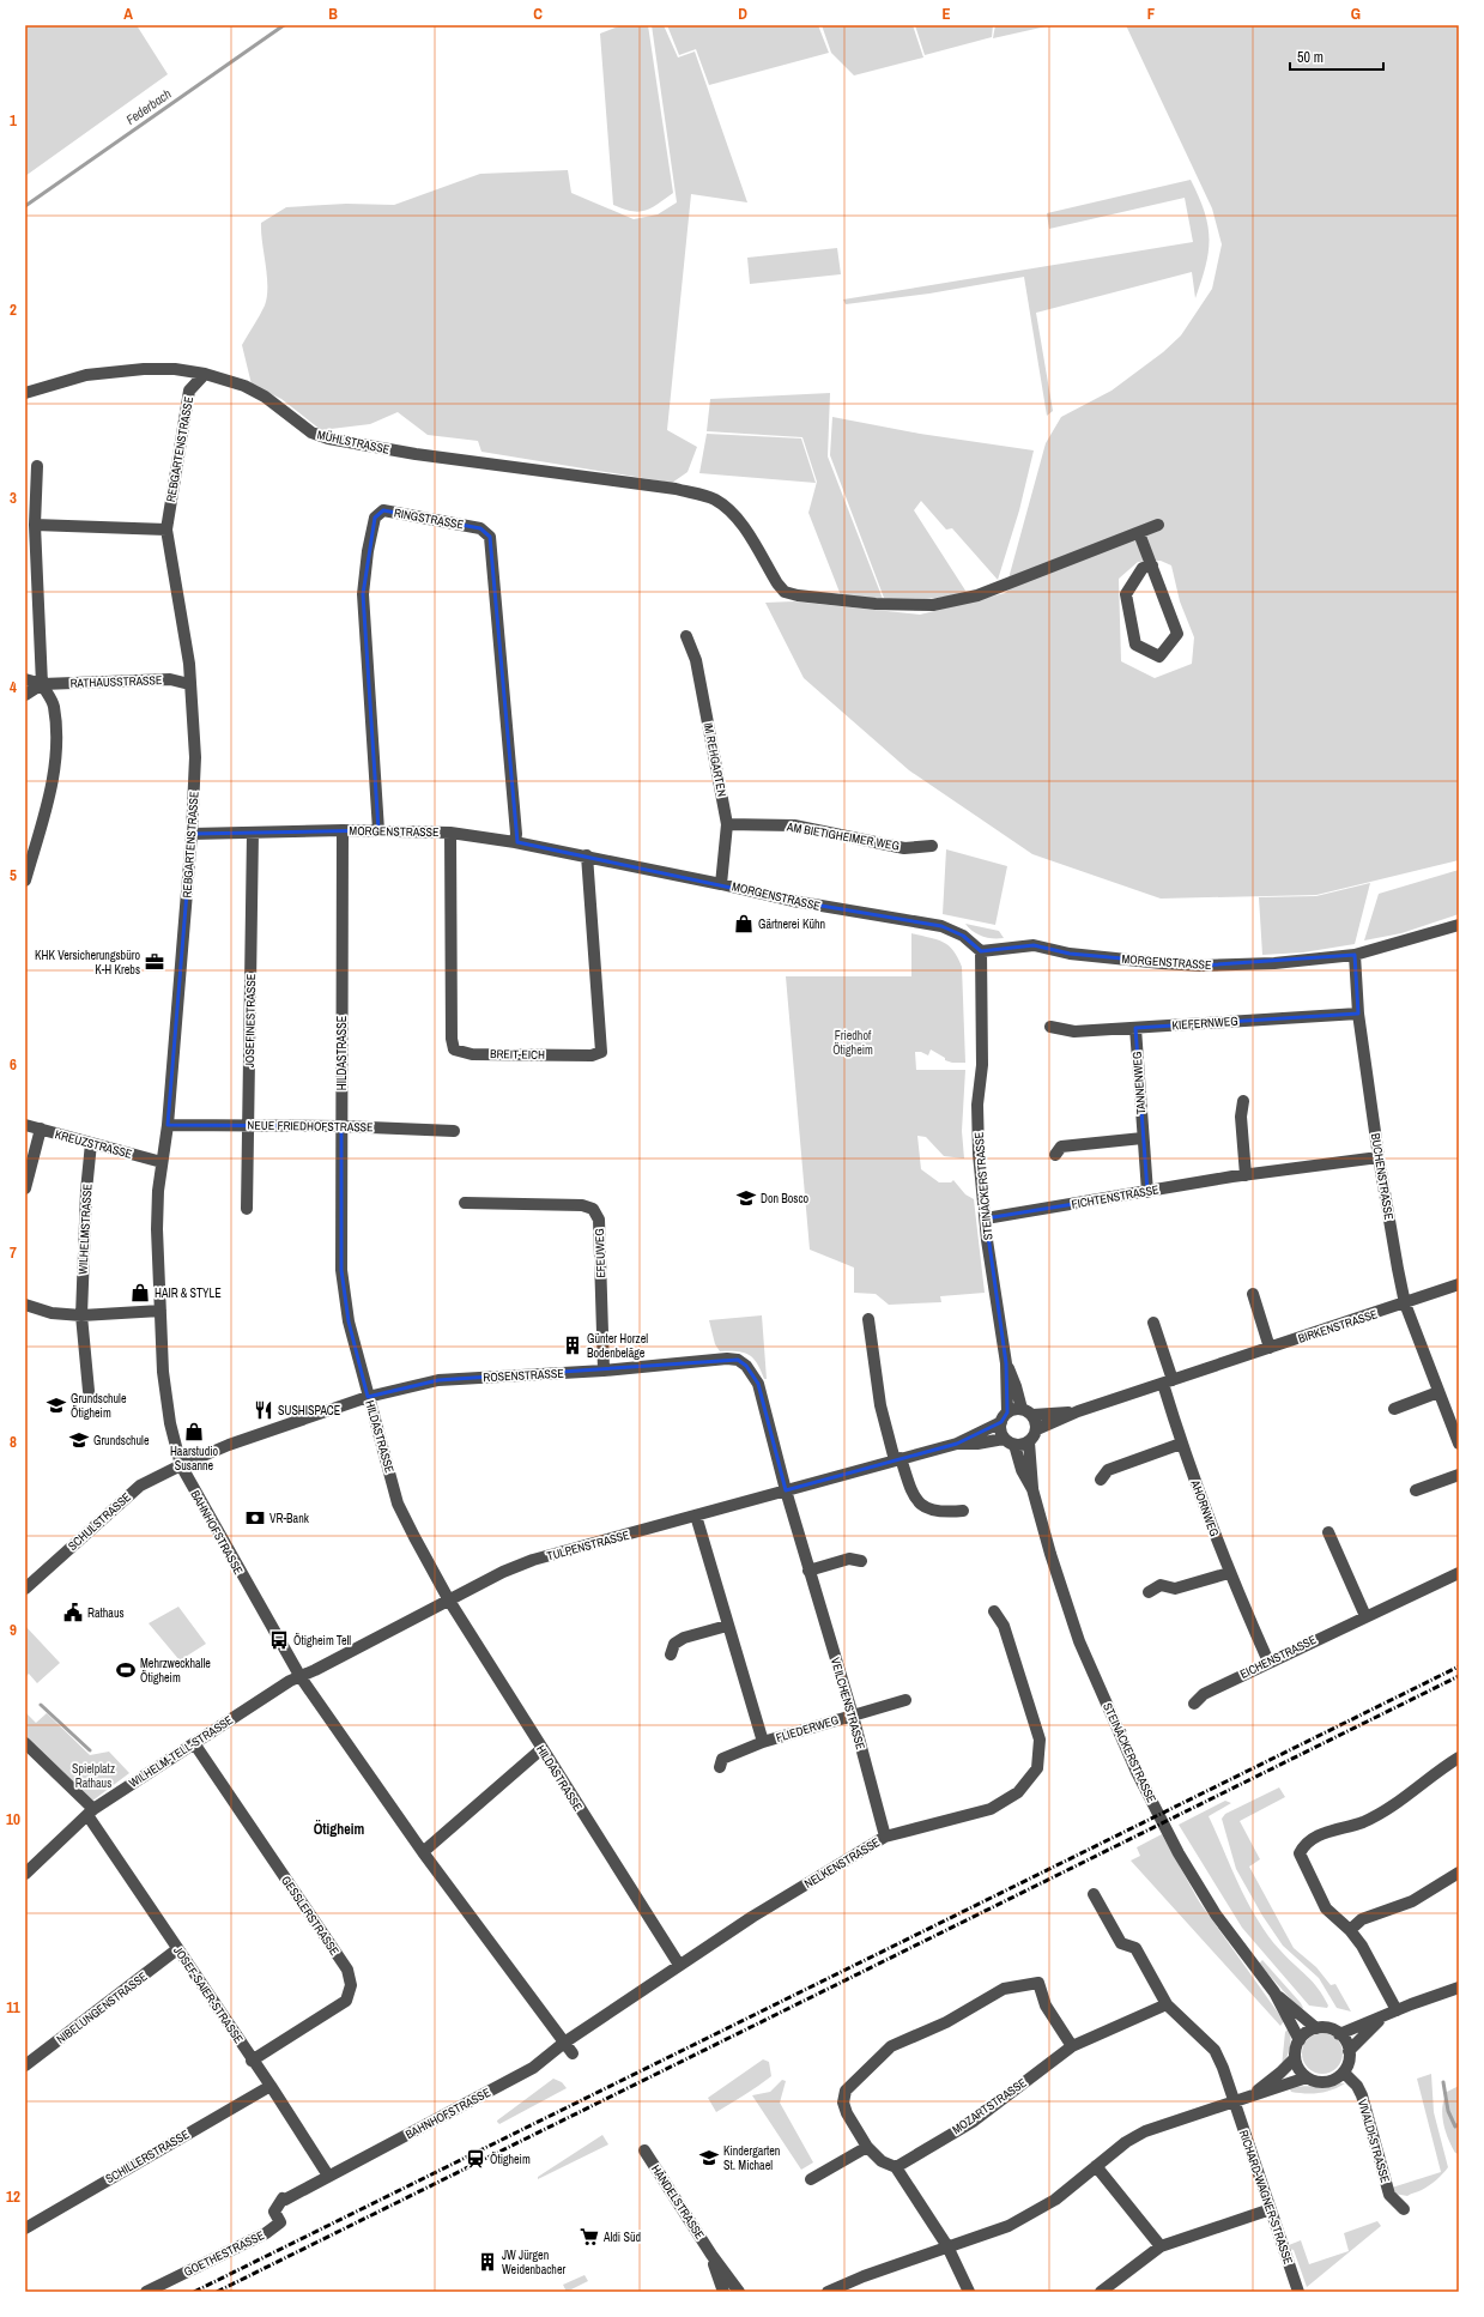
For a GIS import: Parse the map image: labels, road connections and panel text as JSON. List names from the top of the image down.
{
  "streets": {
    "street": [
      "MÜHLSTRASSE",
      "REBGARTENSTRASSE",
      "RINGSTRASSE",
      "RATHAUSSTRASSE",
      "IM REHGARTEN",
      "MORGENSTRASSE",
      "AM BIETIGHEIMER WEG",
      "JOSEFINESTRASSE",
      "KIEFERNWEG",
      "HILDASTRASSE",
      "BREIT-EICH",
      "TANNENWEG",
      "NEUE FRIEDHOFSTRASSE",
      "KREUZSTRASSE",
      "BUCHENSTRASSE",
      "STEINÄCKERSTRASSE",
      "FICHTENSTRASSE",
      "WILHELMSTRASSE",
      "EFEUWEG",
      "BIRKENSTRASSE",
      "ROSENSTRASSE",
      "AHORNWEG",
      "SCHULSTRASSE",
      "BAHNHOFSTRASSE",
      "TULPENSTRASSE",
      "EICHENSTRASSE",
      "VEILCHENSTRASSE",
      "FLIEDERWEG",
      "WILHELM-TELL-STRASSE",
      "NELKENSTRASSE",
      "GESSLERSTRASSE",
      "JOSEF-SAIER-STRASSE",
      "NIBELUNGENSTRASSE",
      "MOZARTSTRASSE",
      "VIVALDI-STRASSE",
      "SCHILLERSTRASSE",
      "RICHARD-WAGNER-STRASSE",
      "HÄNDELSTRASSE",
      "GOETHESTRASSE"
    ]
  },
  "crossings": [
    ["MÜHLSTRASSE", "REBGARTENSTRASSE"],
    ["REBGARTENSTRASSE", "RATHAUSSTRASSE"],
    ["REBGARTENSTRASSE", "MORGENSTRASSE"],
    ["REBGARTENSTRASSE", "NEUE FRIEDHOFSTRASSE"],
    ["REBGARTENSTRASSE", "KREUZSTRASSE"],
    ["REBGARTENSTRASSE", "BAHNHOFSTRASSE"],
    ["RINGSTRASSE", "MORGENSTRASSE"],
    ["IM REHGARTEN", "MORGENSTRASSE"],
    ["IM REHGARTEN", "AM BIETIGHEIMER WEG"],
    ["MORGENSTRASSE", "JOSEFINESTRASSE"],
    ["MORGENSTRASSE", "HILDASTRASSE"],
    ["MORGENSTRASSE", "BREIT-EICH"],
    ["MORGENSTRASSE", "BUCHENSTRASSE"],
    ["MORGENSTRASSE", "STEINÄCKERSTRASSE"],
    ["JOSEFINESTRASSE", "NEUE FRIEDHOFSTRASSE"],
    ["KIEFERNWEG", "TANNENWEG"],
    ["KIEFERNWEG", "BUCHENSTRASSE"],
    ["HILDASTRASSE", "NEUE FRIEDHOFSTRASSE"],
    ["HILDASTRASSE", "ROSENSTRASSE"],
    ["HILDASTRASSE", "TULPENSTRASSE"],
    ["HILDASTRASSE", "NELKENSTRASSE"],
    ["TANNENWEG", "FICHTENSTRASSE"],
    ["KREUZSTRASSE", "WILHELMSTRASSE"],
    ["KREUZSTRASSE", "BAHNHOFSTRASSE"],
    ["BUCHENSTRASSE", "FICHTENSTRASSE"],
    ["BUCHENSTRASSE", "BIRKENSTRASSE"],
    ["STEINÄCKERSTRASSE", "FICHTENSTRASSE"],
    ["STEINÄCKERSTRASSE", "BIRKENSTRASSE"],
    ["STEINÄCKERSTRASSE", "TULPENSTRASSE"],
    ["STEINÄCKERSTRASSE", "VIVALDI-STRASSE"],
    ["EFEUWEG", "ROSENSTRASSE"],
    ["BIRKENSTRASSE", "AHORNWEG"],
    ["BIRKENSTRASSE", "TULPENSTRASSE"],
    ["ROSENSTRASSE", "SCHULSTRASSE"],
    ["ROSENSTRASSE", "BAHNHOFSTRASSE"],
    ["ROSENSTRASSE", "TULPENSTRASSE"],
    ["ROSENSTRASSE", "VEILCHENSTRASSE"],
    ["AHORNWEG", "EICHENSTRASSE"],
    ["SCHULSTRASSE", "BAHNHOFSTRASSE"],
    ["BAHNHOFSTRASSE", "TULPENSTRASSE"],
    ["BAHNHOFSTRASSE", "WILHELM-TELL-STRASSE"],
    ["BAHNHOFSTRASSE", "NELKENSTRASSE"],
    ["BAHNHOFSTRASSE", "JOSEF-SAIER-STRASSE"],
    ["BAHNHOFSTRASSE", "GOETHESTRASSE"],
    ["TULPENSTRASSE", "VEILCHENSTRASSE"],
    ["TULPENSTRASSE", "FLIEDERWEG"],
    ["TULPENSTRASSE", "WILHELM-TELL-STRASSE"],
    ["VEILCHENSTRASSE", "FLIEDERWEG"],
    ["VEILCHENSTRASSE", "NELKENSTRASSE"],
    ["WILHELM-TELL-STRASSE", "GESSLERSTRASSE"],
    ["WILHELM-TELL-STRASSE", "JOSEF-SAIER-STRASSE"],
    ["GESSLERSTRASSE", "JOSEF-SAIER-STRASSE"],
    ["JOSEF-SAIER-STRASSE", "NIBELUNGENSTRASSE"],
    ["JOSEF-SAIER-STRASSE", "SCHILLERSTRASSE"],
    ["JOSEF-SAIER-STRASSE", "GOETHESTRASSE"]
  ],
  "districts": ["Ötigheim"],
  "water": ["Federbach"],
  "parks": ["Friedhof Ötigheim", "Spielplatz Rathaus"],
  "places": {
    "shop": ["Gärtnerei Kühn", "HAIR & STYLE", "Haarstudio Susanne"],
    "office": ["KHK Versicherungsbüro K-H Krebs"],
    "school or university": [
      "Don Bosco",
      "Grundschule Ötigheim",
      "Grundschule",
      "Kindergarten St. Michael"
    ],
    "building": ["Günter Horzel Bodenbeläge", "JW Jürgen Weidenbacher"],
    "restaurant": ["SUSHISPACE"],
    "bank": ["VR-Bank"],
    "public building": ["Rathaus"],
    "bus stop": ["Ötigheim Tell"],
    "sports": ["Mehrzweckhalle Ötigheim"],
    "station": ["Ötigheim"],
    "supermarket": ["Aldi Süd"]
  },
  "scale_bar": "50 m",
  "grid": {
    "columns": [
      "A",
      "B",
      "C",
      "D",
      "E",
      "F",
      "G"
    ],
    "rows": [
      "1",
      "2",
      "3",
      "4",
      "5",
      "6",
      "7",
      "8",
      "9",
      "10",
      "11",
      "12"
    ]
  }
}
